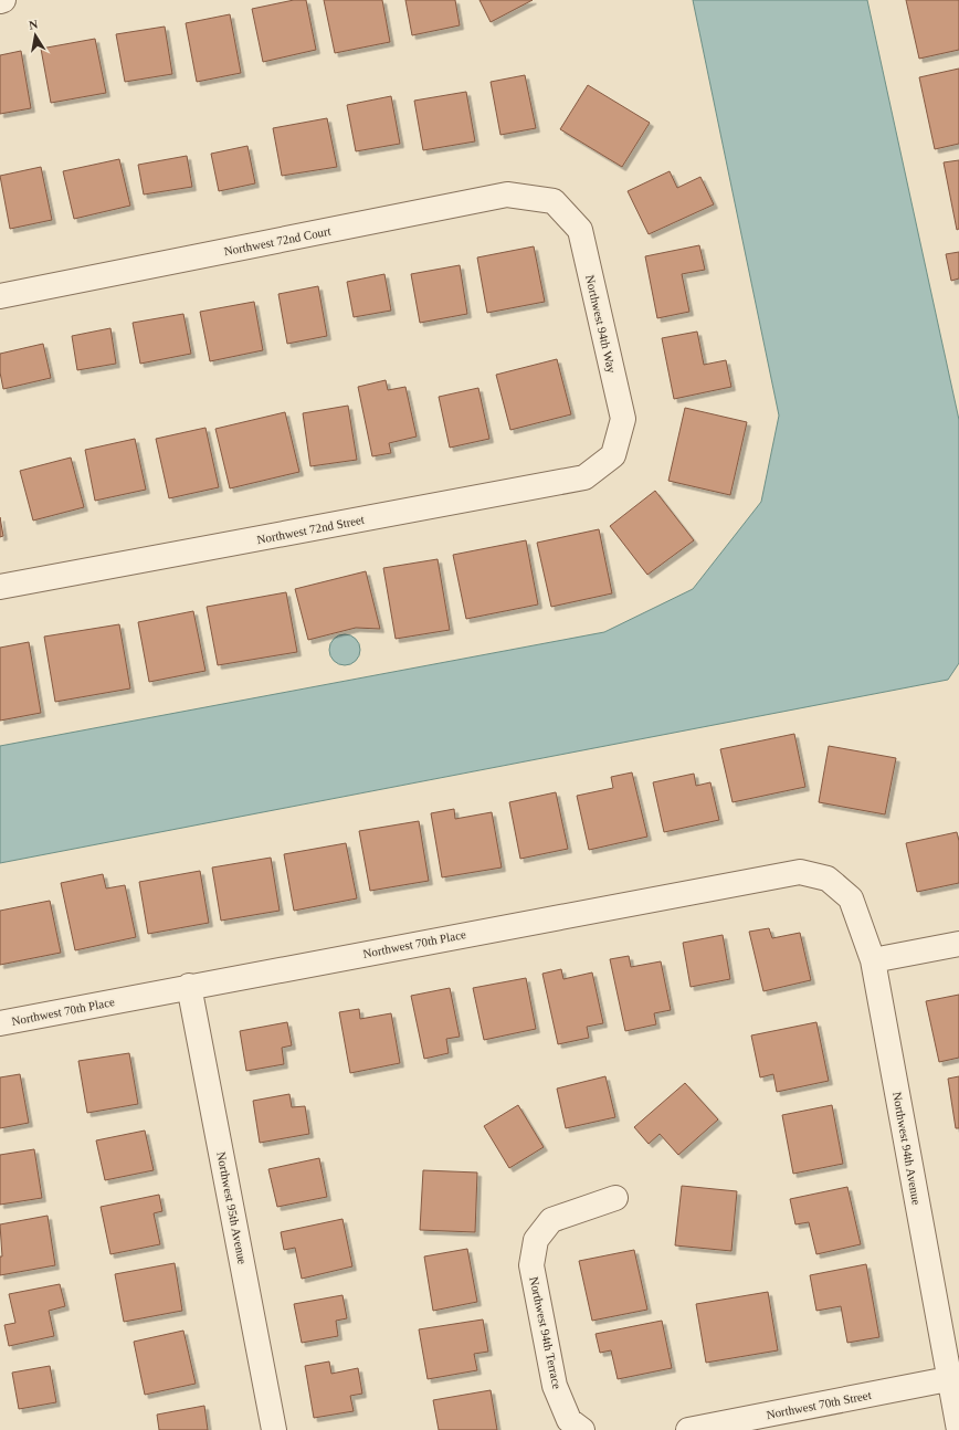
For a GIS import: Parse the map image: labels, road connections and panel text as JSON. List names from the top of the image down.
{
  "streets": {
    "street": [
      "Northwest 72nd Court",
      "Northwest 94th Way",
      "Northwest 72nd Street",
      "Northwest 70th Place",
      "Northwest 94th Avenue",
      "Northwest 95th Avenue",
      "Northwest 94th Terrace",
      "Northwest 70th Street"
    ]
  },
  "crossings": [
    ["Northwest 72nd Court", "Northwest 94th Way"],
    ["Northwest 94th Way", "Northwest 72nd Street"],
    ["Northwest 70th Place", "Northwest 94th Avenue"],
    ["Northwest 70th Place", "Northwest 95th Avenue"],
    ["Northwest 94th Avenue", "Northwest 70th Street"]
  ],
  "north": "top"
}
